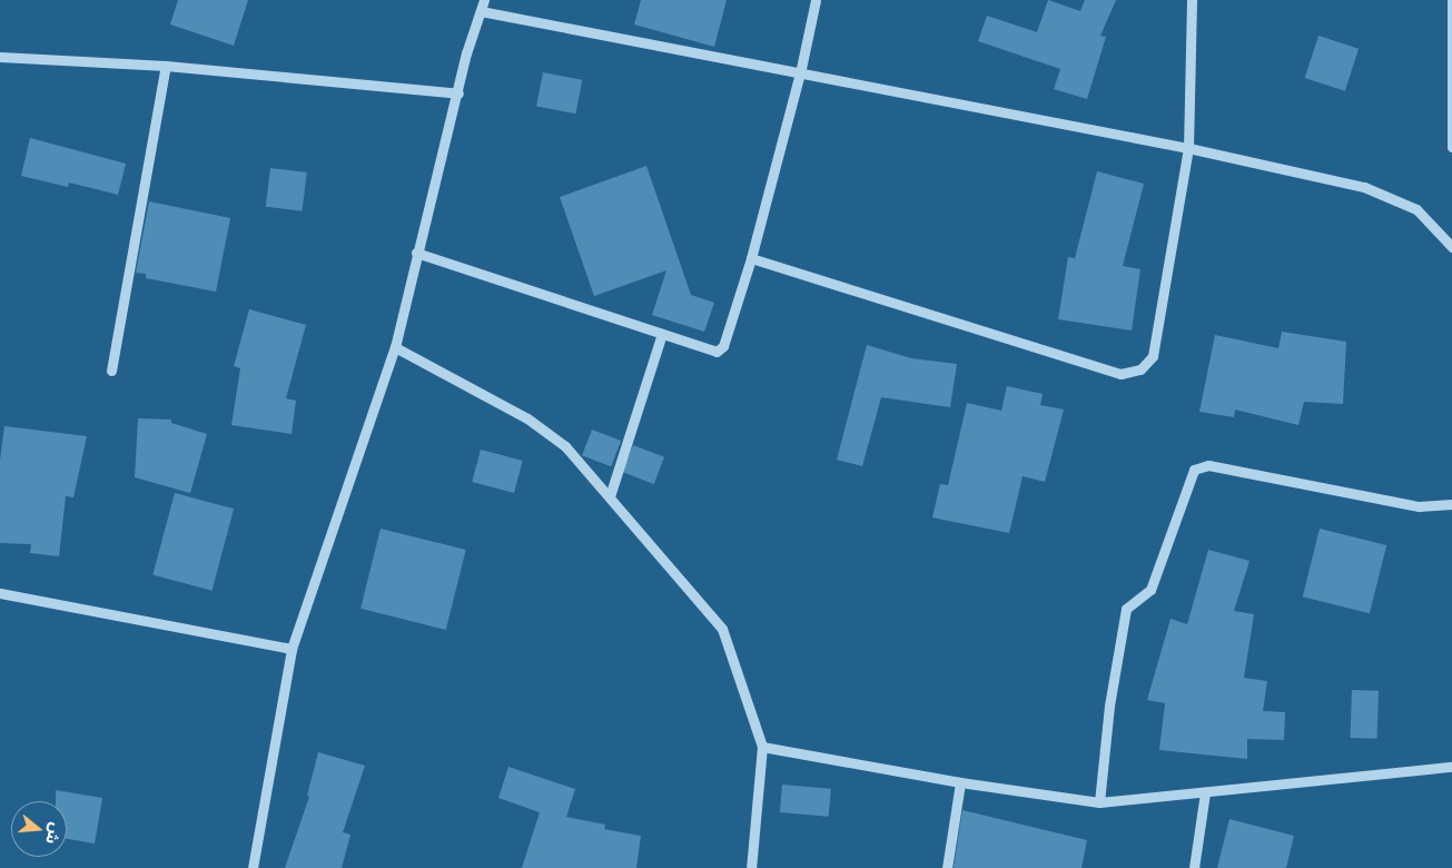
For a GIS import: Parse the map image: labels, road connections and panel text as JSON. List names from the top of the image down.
{
  "north": "right"
}
